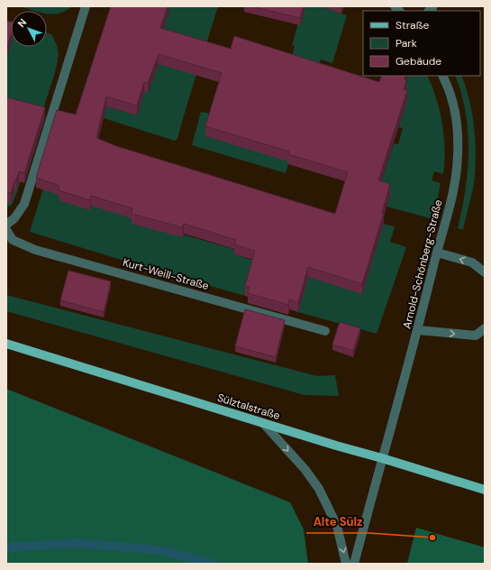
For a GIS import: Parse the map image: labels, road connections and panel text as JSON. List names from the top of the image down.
{
  "streets": {
    "main road": ["Sülztalstraße"],
    "street": ["Arnold-Schönberg-Straße", "Kurt-Weill-Straße"]
  },
  "crossings": [
    ["Arnold-Schönberg-Straße", "Sülztalstraße"]
  ],
  "places": ["Alte Sülz"],
  "legend": ["Straße", "Park", "Gebäude"],
  "north": "top left"
}
